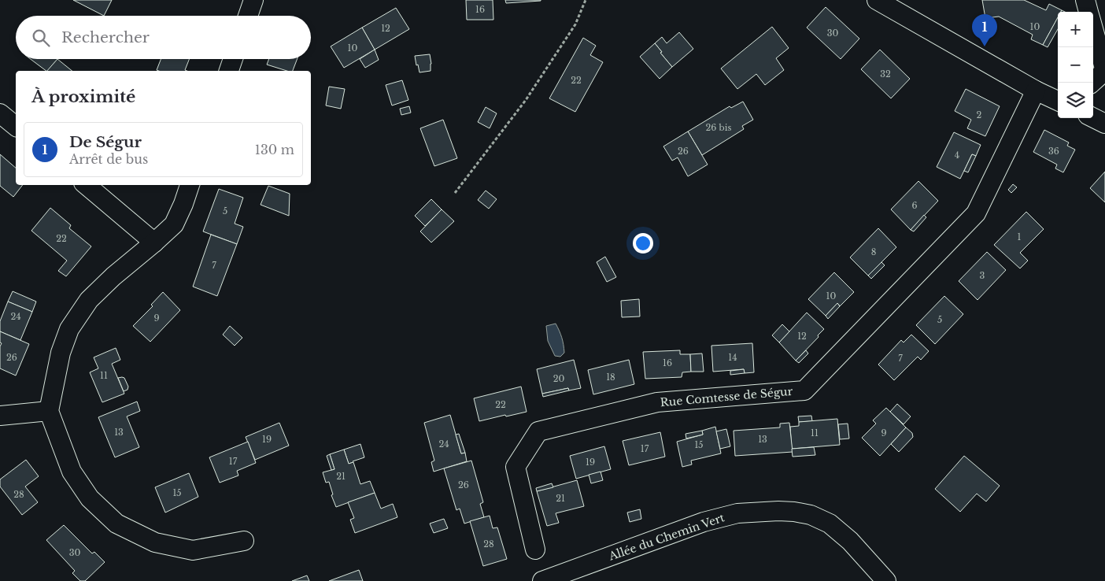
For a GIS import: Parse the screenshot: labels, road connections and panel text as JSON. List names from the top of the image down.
{
  "streets": {
    "street": ["Rue Comtesse de Ségur", "Allée du Chemin Vert"]
  },
  "house_numbers": [
    "16",
    "10",
    "12",
    "30",
    "10",
    "32",
    "22",
    "2",
    "26 bis",
    "26",
    "36",
    "4",
    "6",
    "5",
    "1",
    "22",
    "8",
    "7",
    "3",
    "10",
    "24",
    "9",
    "5",
    "12",
    "26",
    "14",
    "7",
    "16",
    "11",
    "18",
    "20",
    "22",
    "13",
    "11",
    "9",
    "19",
    "13",
    "24",
    "15",
    "17",
    "17",
    "19",
    "21",
    "26",
    "15",
    "28",
    "21",
    "28",
    "30"
  ],
  "page": {
    "map_buttons": ["+", "−"],
    "pins": "1",
    "search": "Rechercher",
    "heading": "À proximité",
    "list": [
      {
        "mark": "1",
        "name": "De Ségur",
        "note": "Arrêt de bus",
        "value": "130 m"
      }
    ]
  }
}
